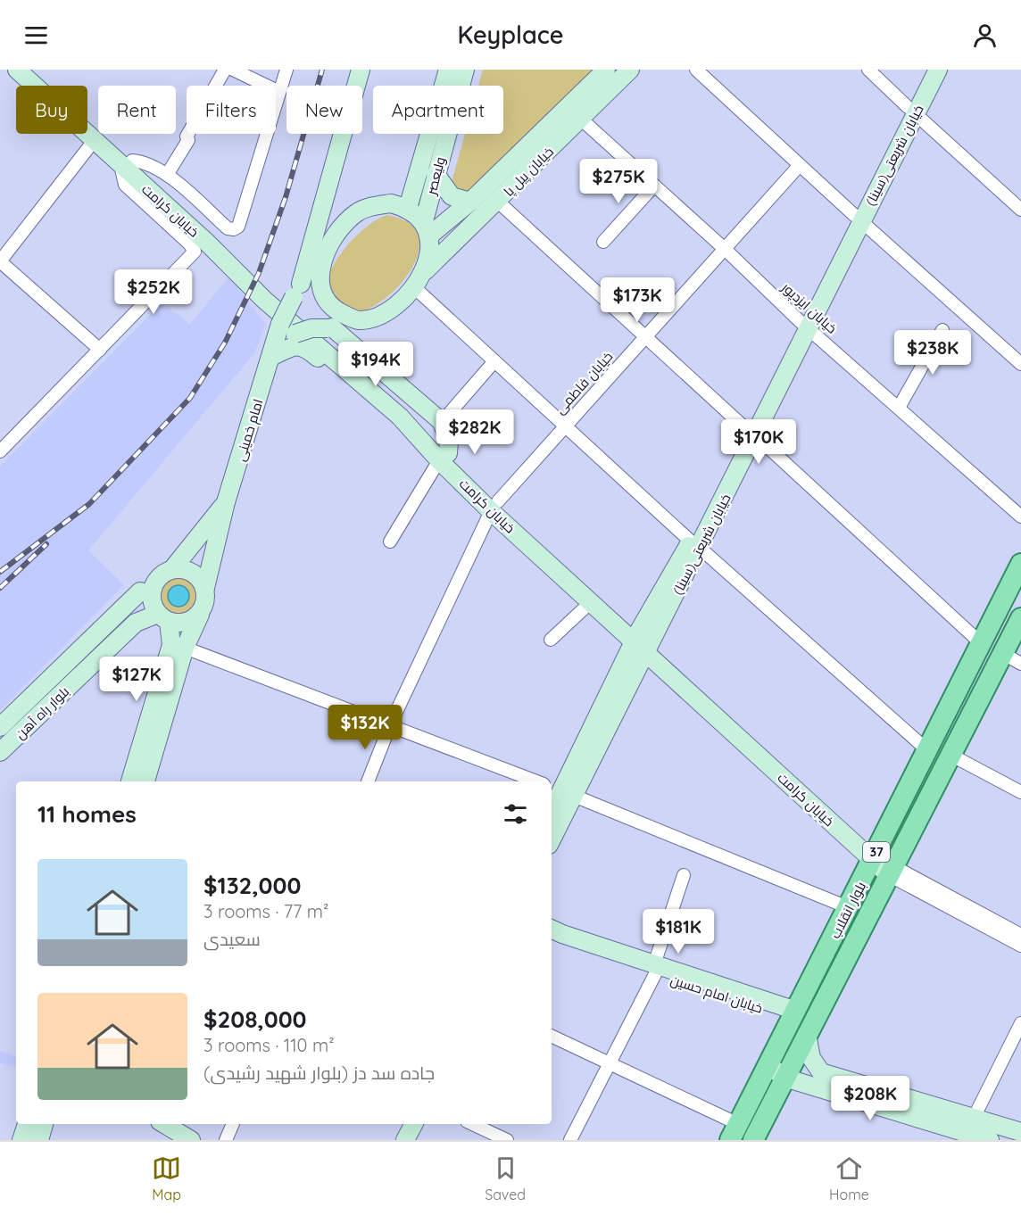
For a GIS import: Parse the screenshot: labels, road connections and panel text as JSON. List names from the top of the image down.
{
  "streets": {
    "main road": [
      "خیابان شریعتی(سینا)",
      "خیابان پیل پا",
      "ولیعصر",
      "خیابان کرامت",
      "امام خمینی",
      "بلوار راه آهن",
      "37",
      "بلوار انقلاب",
      "خیابان امام حسین"
    ],
    "street": ["خیابان ایزدپور", "خیابان فاطمی"]
  },
  "crossings": [
    ["خیابان شریعتی(سینا)", "خیابان کرامت"],
    ["خیابان شریعتی(سینا)", "خیابان ایزدپور"],
    ["خیابان پیل پا", "ولیعصر"],
    ["خیابان پیل پا", "خیابان ایزدپور"],
    ["خیابان کرامت", "خیابان فاطمی"],
    ["خیابان کرامت", "بلوار انقلاب"],
    ["خیابان ایزدپور", "خیابان فاطمی"],
    ["امام خمینی", "بلوار راه آهن"],
    ["بلوار انقلاب", "خیابان امام حسین"]
  ],
  "page": {
    "header": "Keyplace",
    "chip": [
      "Buy",
      "Rent",
      "Filters",
      "New",
      "Apartment"
    ],
    "price": [
      "$275K",
      "$252K",
      "$173K",
      "$238K",
      "$194K",
      "$282K",
      "$170K",
      "$127K",
      "$132K",
      "$181K",
      "$208K"
    ],
    "heading": "11 homes",
    "list": [
      {
        "name": "$132,000",
        "note": "3 rooms · 77 m² · سعیدی"
      },
      {
        "name": "$208,000",
        "note": "3 rooms · 110 m² · جاده سد دز (بلوار شهید رشیدی)"
      }
    ],
    "tabs": ["Map", "Saved", "Home"]
  }
}
